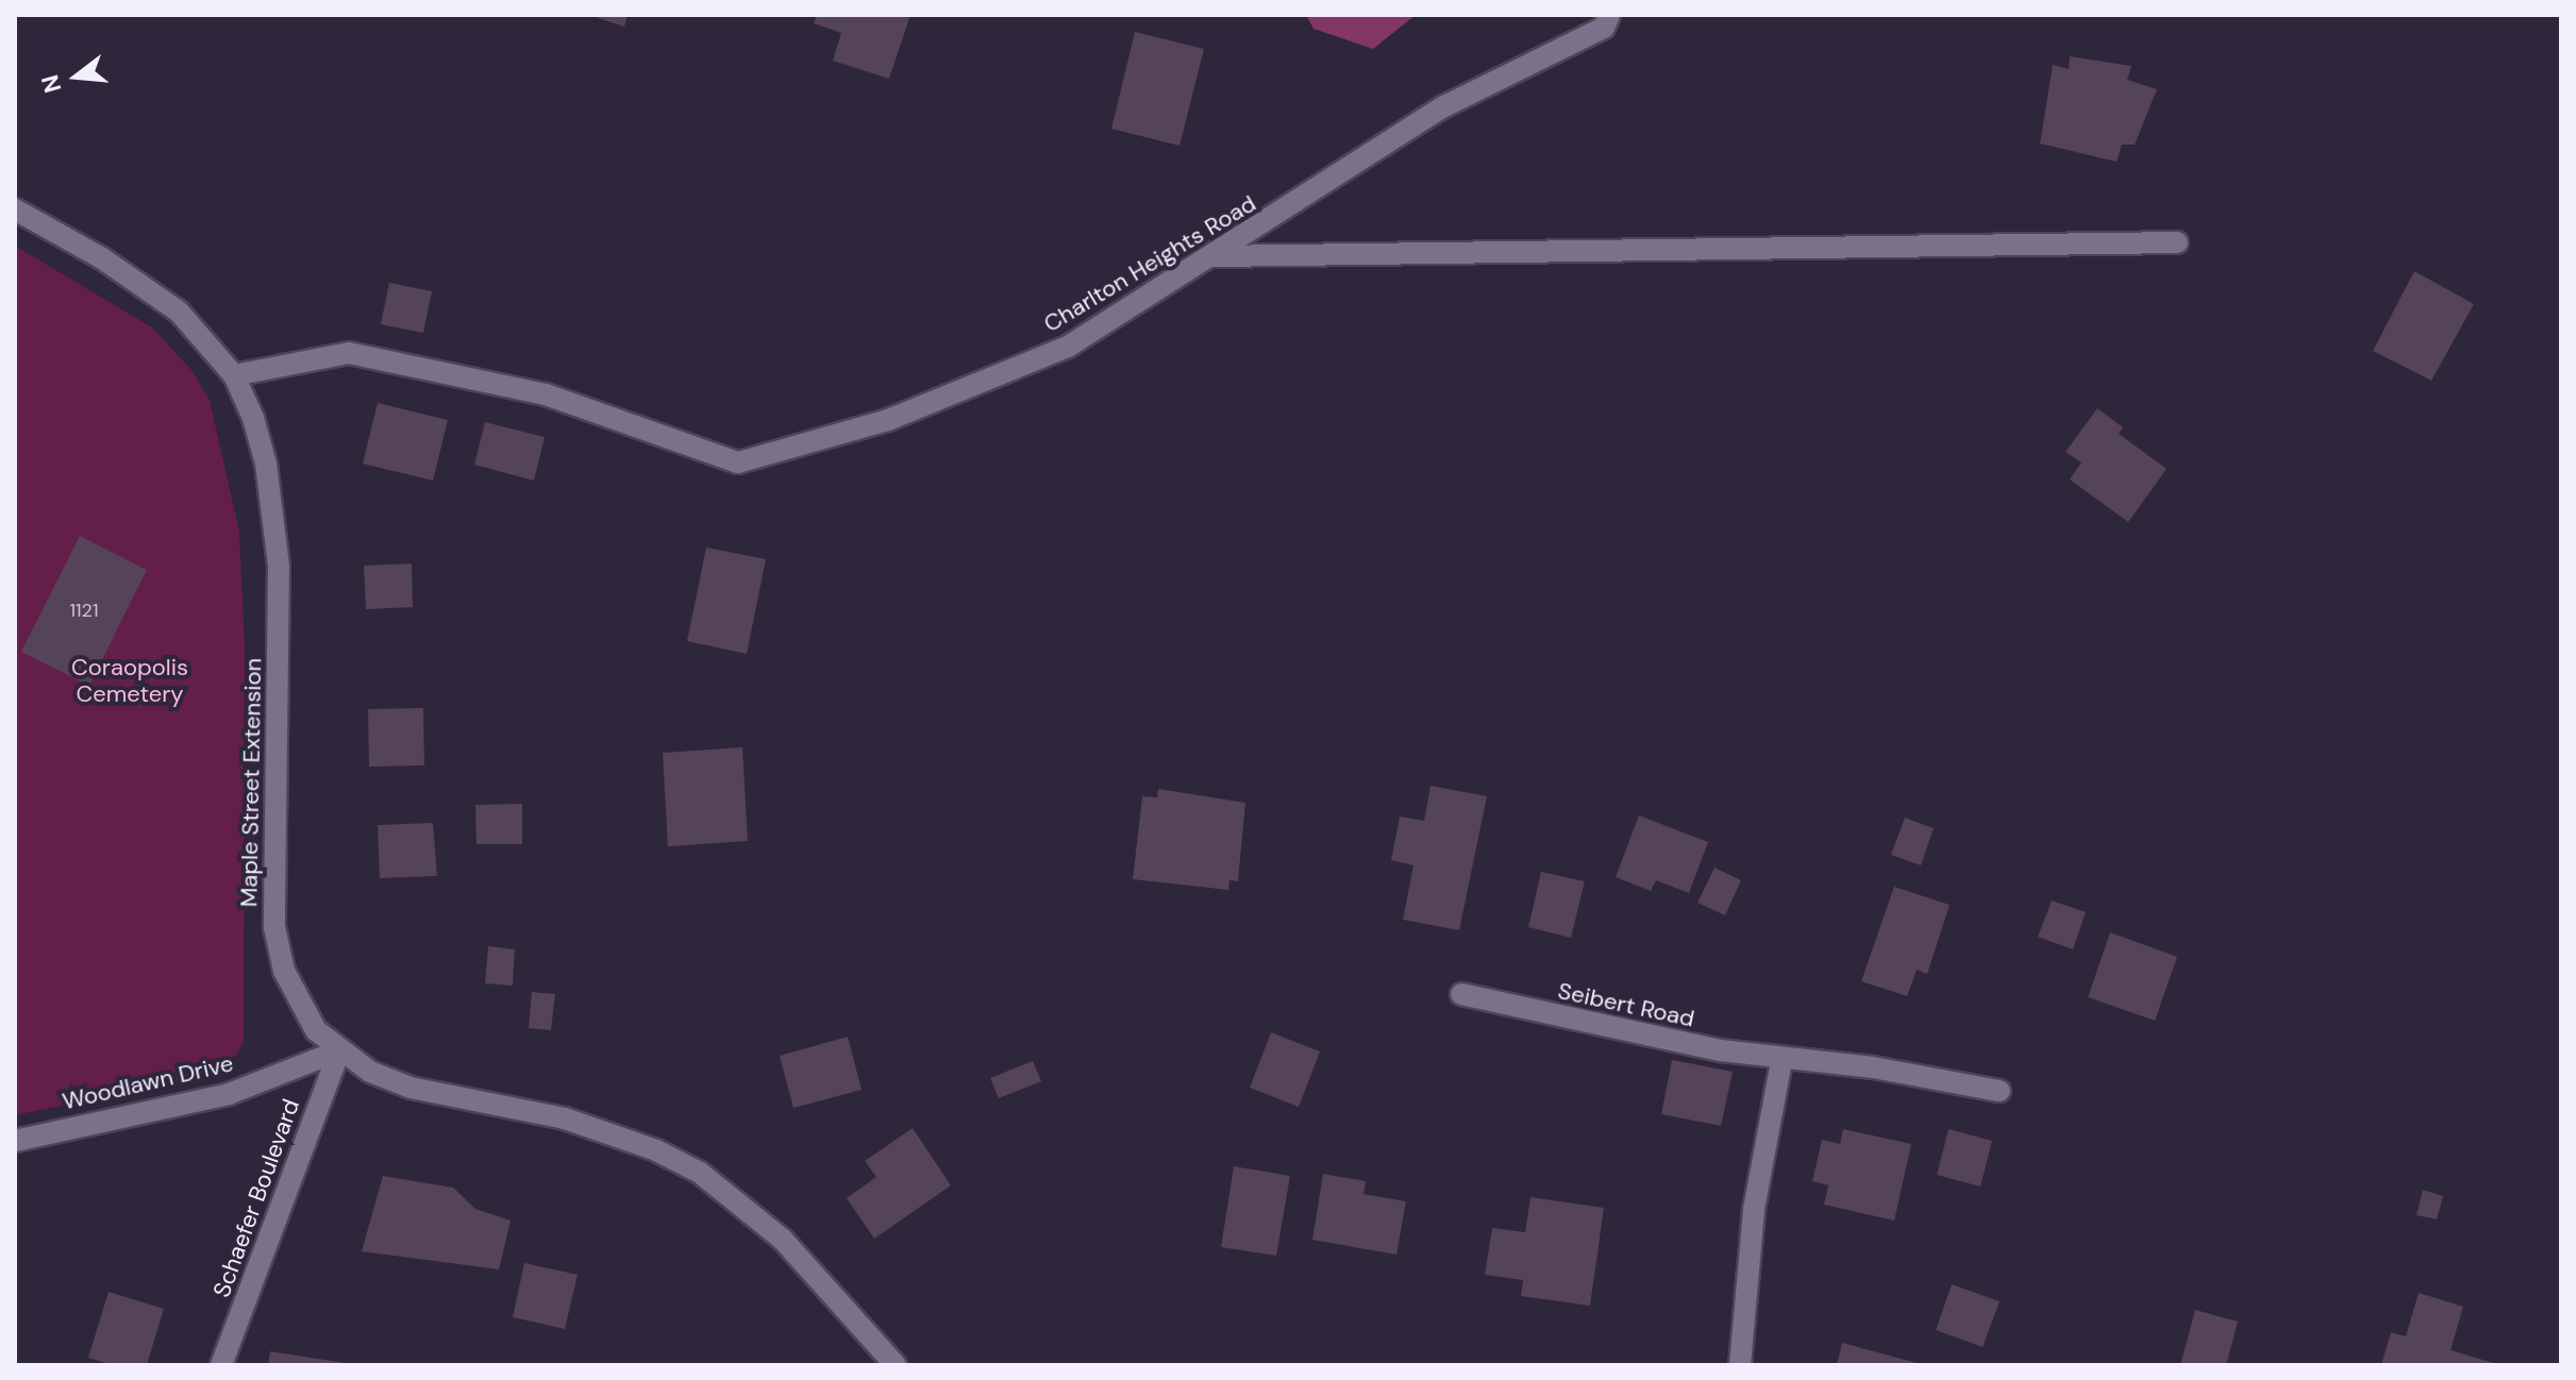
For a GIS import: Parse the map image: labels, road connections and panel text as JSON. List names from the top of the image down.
{
  "streets": {
    "street": [
      "Charlton Heights Road",
      "Maple Street Extension",
      "Seibert Road",
      "Woodlawn Drive",
      "Schaefer Boulevard"
    ]
  },
  "crossings": [
    ["Charlton Heights Road", "Maple Street Extension"],
    ["Maple Street Extension", "Woodlawn Drive"],
    ["Maple Street Extension", "Schaefer Boulevard"],
    ["Woodlawn Drive", "Schaefer Boulevard"]
  ],
  "parks": ["Coraopolis Cemetery"],
  "house_numbers": ["1121"],
  "north": "left"
}
